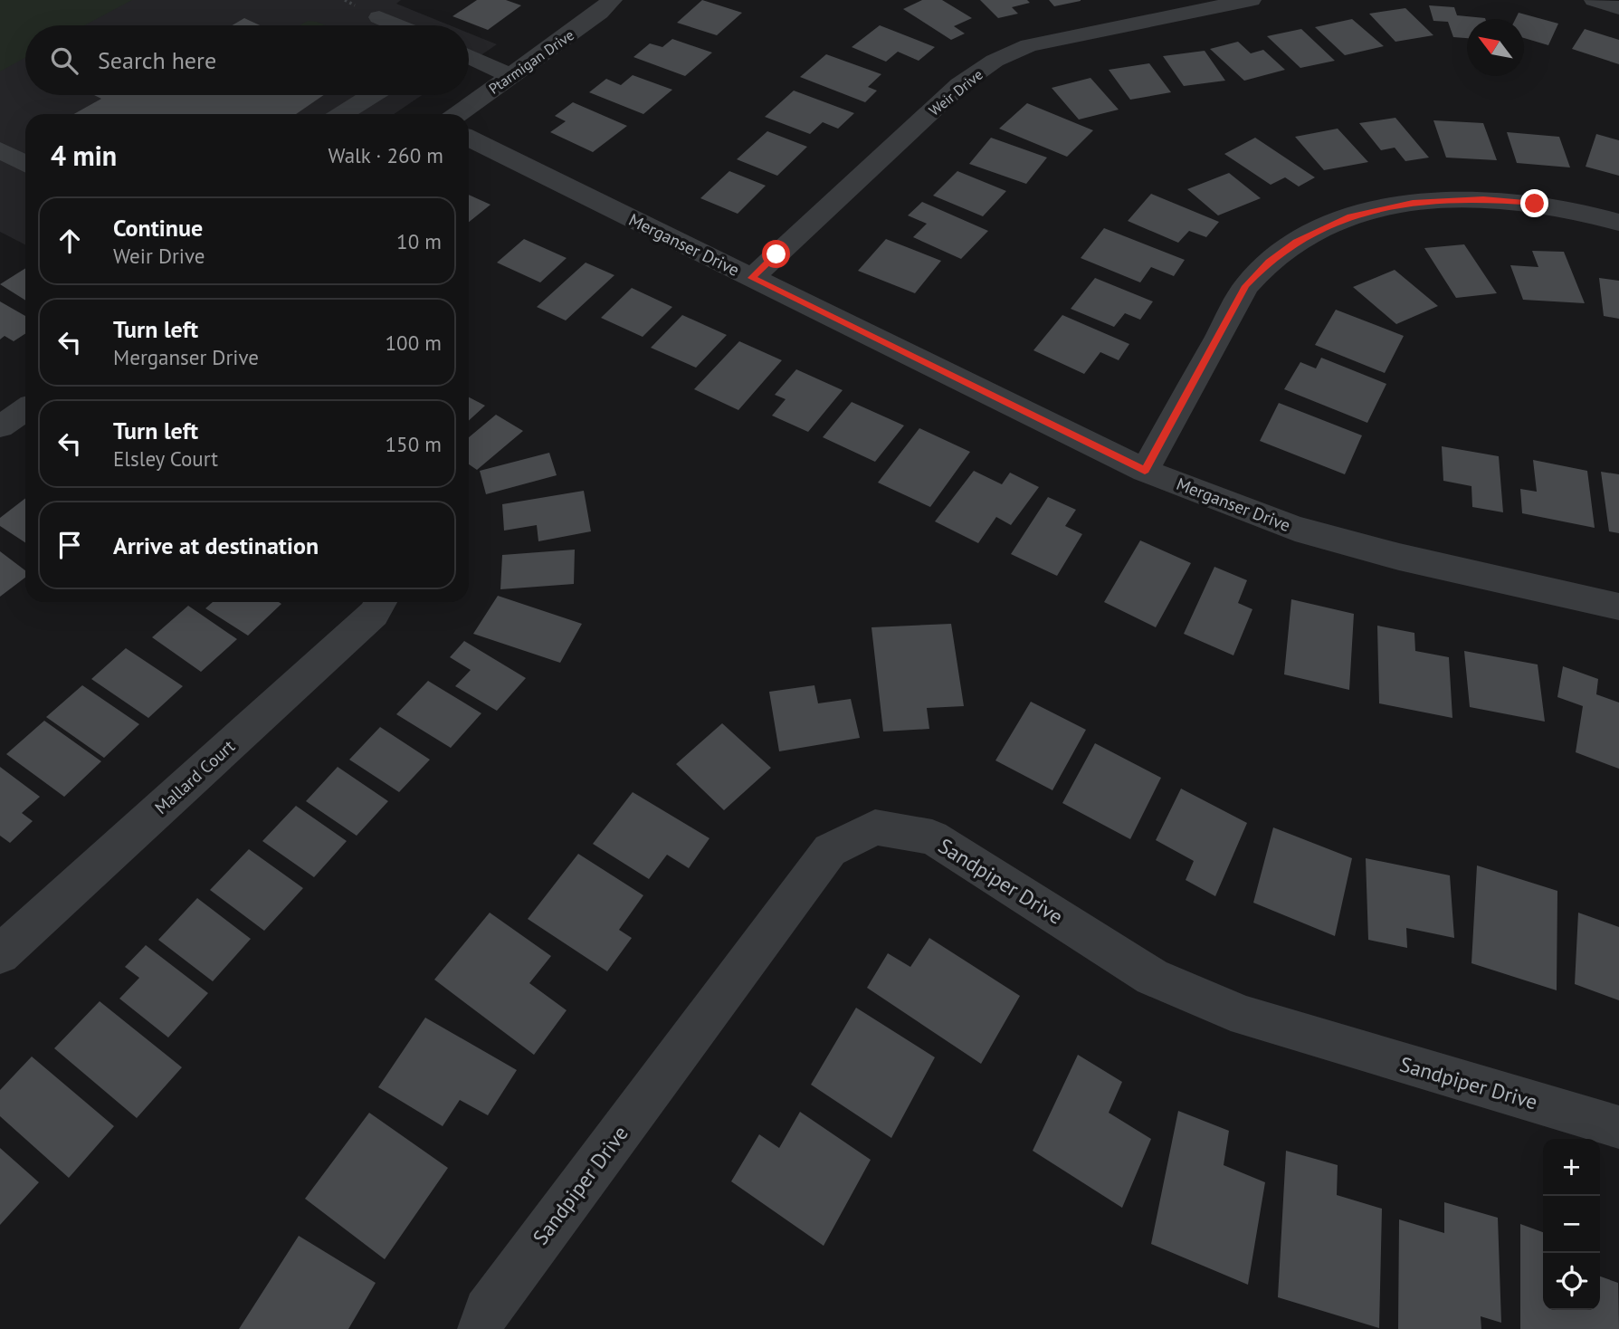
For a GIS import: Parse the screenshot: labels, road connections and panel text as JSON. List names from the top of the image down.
{
  "streets": {
    "street": [
      "Ptarmigan Drive",
      "Weir Drive",
      "Merganser Drive",
      "Mallard Court",
      "Sandpiper Drive"
    ]
  },
  "crossings": [
    ["Weir Drive", "Merganser Drive"]
  ],
  "north": "top left",
  "page": {
    "search": "Search here",
    "heading": ["4 min", "Walk · 260 m"],
    "list": [
      ["Continue", "Weir Drive", "10 m"],
      ["Turn left", "Merganser Drive", "100 m"],
      ["Turn left", "Elsley Court", "150 m"],
      "Arrive at destination"
    ],
    "map_buttons": ["+", "−"]
  }
}
